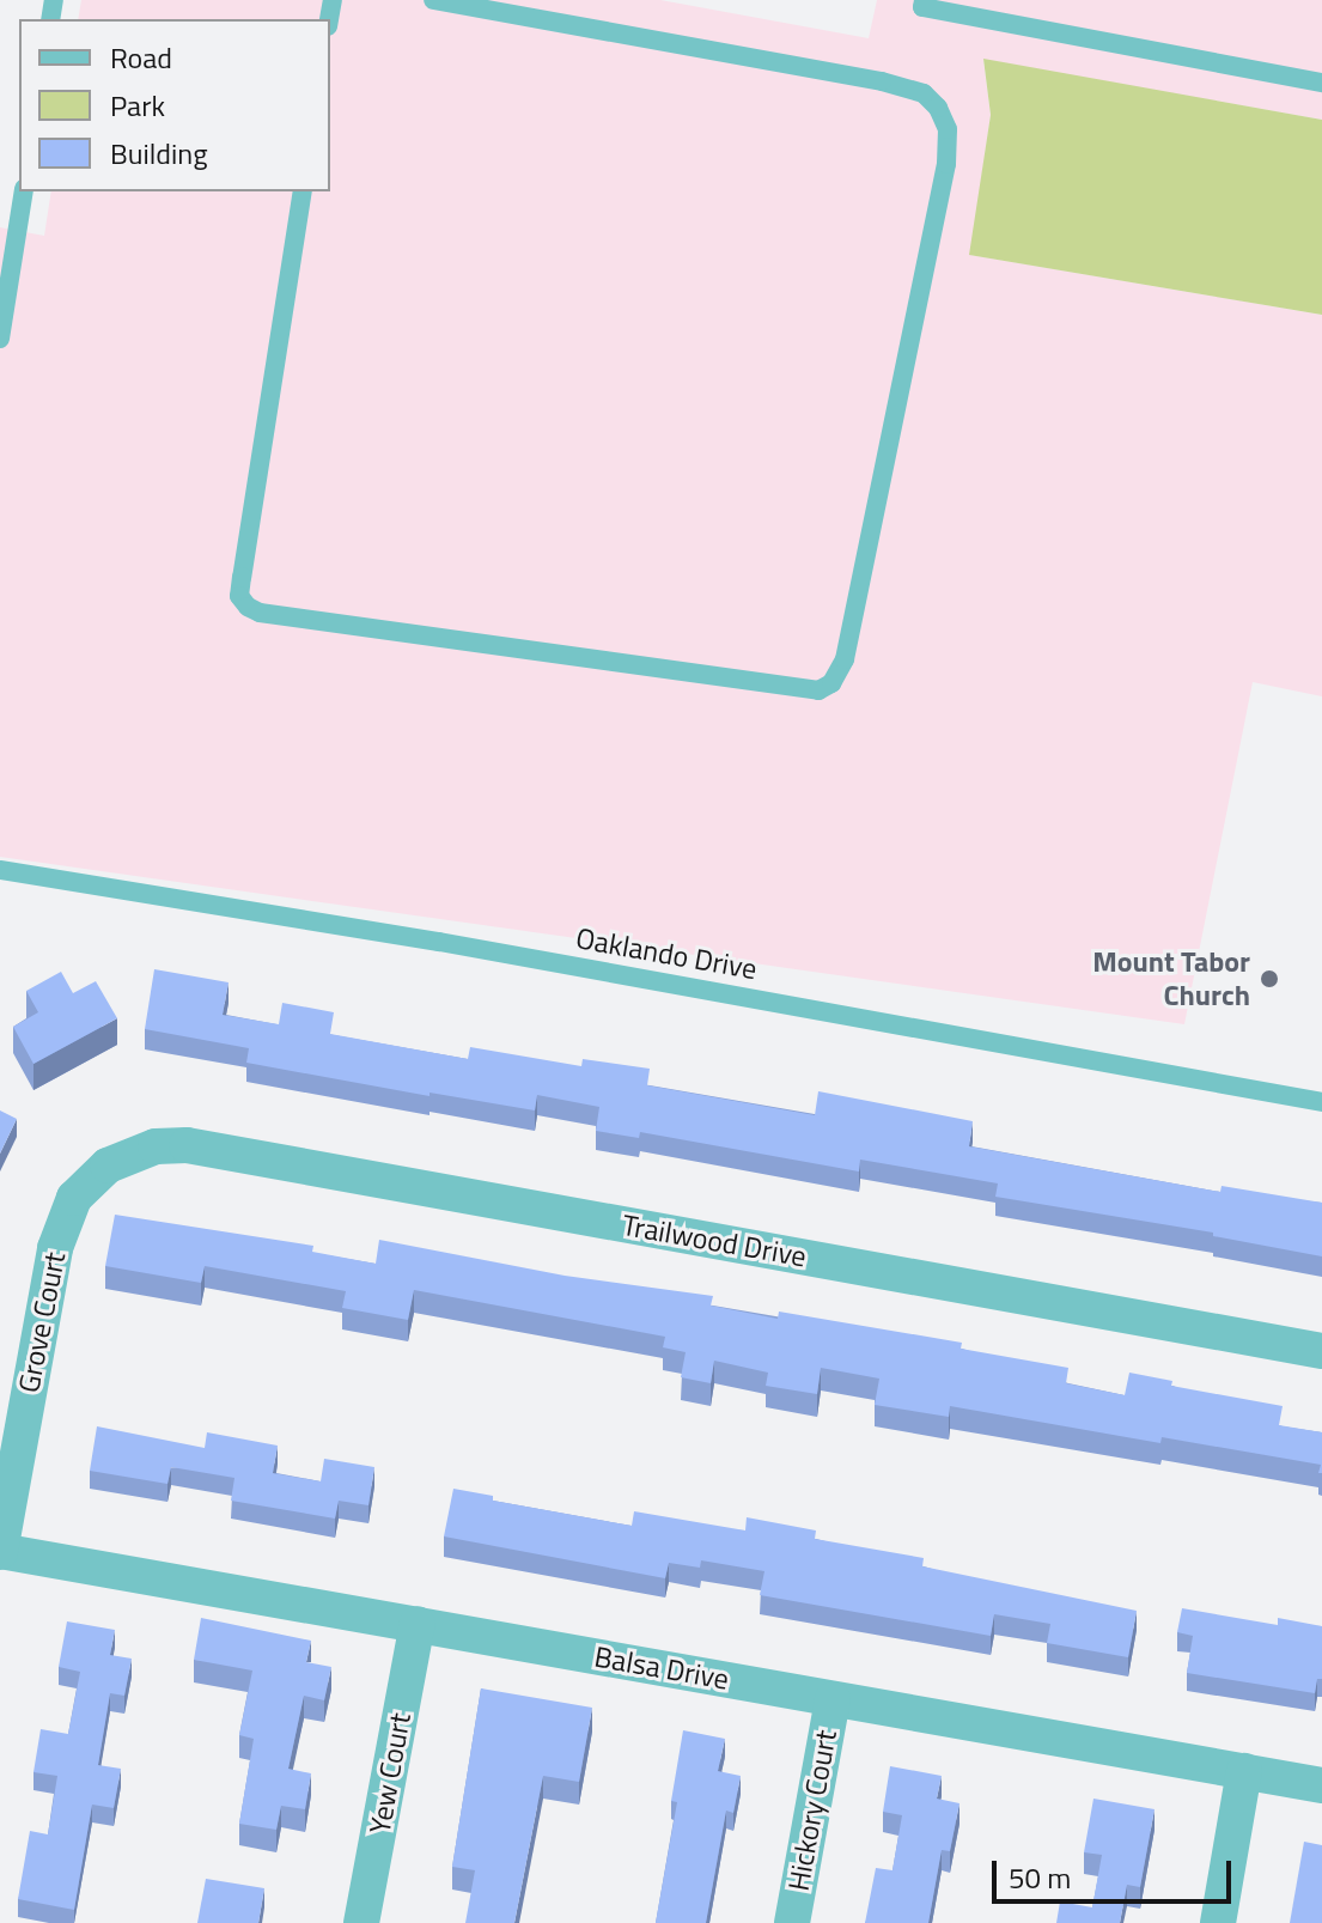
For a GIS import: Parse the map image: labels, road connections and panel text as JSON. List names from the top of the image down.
{
  "streets": {
    "street": [
      "Trailwood Drive",
      "Grove Court",
      "Balsa Drive",
      "Yew Court",
      "Hickory Court"
    ],
    "lane": ["Oaklando Drive"]
  },
  "crossings": [
    ["Trailwood Drive", "Grove Court"],
    ["Grove Court", "Balsa Drive"],
    ["Balsa Drive", "Yew Court"],
    ["Balsa Drive", "Hickory Court"]
  ],
  "places": ["Mount Tabor Church"],
  "legend": ["Road", "Park", "Building"],
  "scale_bar": "50 m"
}
